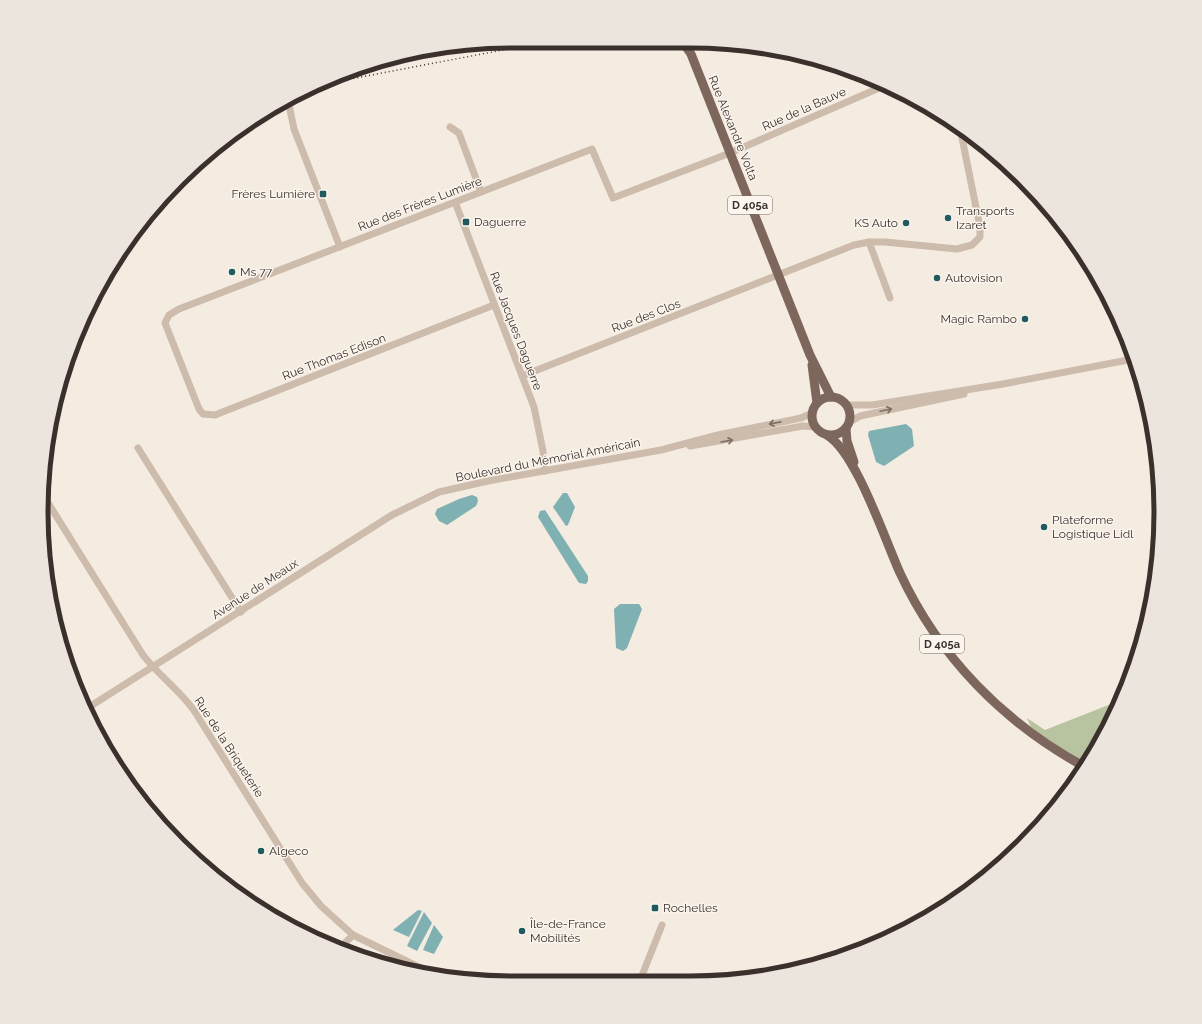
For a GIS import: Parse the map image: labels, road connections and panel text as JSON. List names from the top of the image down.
{
  "streets": {
    "main road": ["Rue Alexandre Volta", "D 405a"],
    "street": [
      "Rue de la Bauve",
      "Rue des Frères Lumière",
      "Rue des Clos",
      "Rue Jacques Daguerre",
      "Rue Thomas Edison",
      "Boulevard du Mémorial Américain",
      "Avenue de Meaux",
      "Rue de la Briqueterie"
    ]
  },
  "crossings": [
    ["Rue de la Bauve", "Rue Alexandre Volta"],
    ["Rue de la Bauve", "Rue des Frères Lumière"],
    ["Rue Alexandre Volta", "Rue des Frères Lumière"],
    ["Rue Alexandre Volta", "D 405a"],
    ["Rue Alexandre Volta", "Rue des Clos"],
    ["Rue des Frères Lumière", "Rue Jacques Daguerre"],
    ["Rue des Frères Lumière", "Rue Thomas Edison"],
    ["Rue des Clos", "Rue Jacques Daguerre"],
    ["Rue Jacques Daguerre", "Rue Thomas Edison"],
    ["Rue Jacques Daguerre", "Boulevard du Mémorial Américain"],
    ["Boulevard du Mémorial Américain", "Avenue de Meaux"],
    ["Avenue de Meaux", "Rue de la Briqueterie"]
  ],
  "places": {
    "transit": ["Frères Lumière", "Daguerre", "Rochelles"],
    "other": [
      "Transports Izaret",
      "KS Auto",
      "Ms 77",
      "Autovision",
      "Magic Rambo",
      "Plateforme Logistique Lidl",
      "Algeco",
      "Île-de-France Mobilités"
    ]
  }
}
